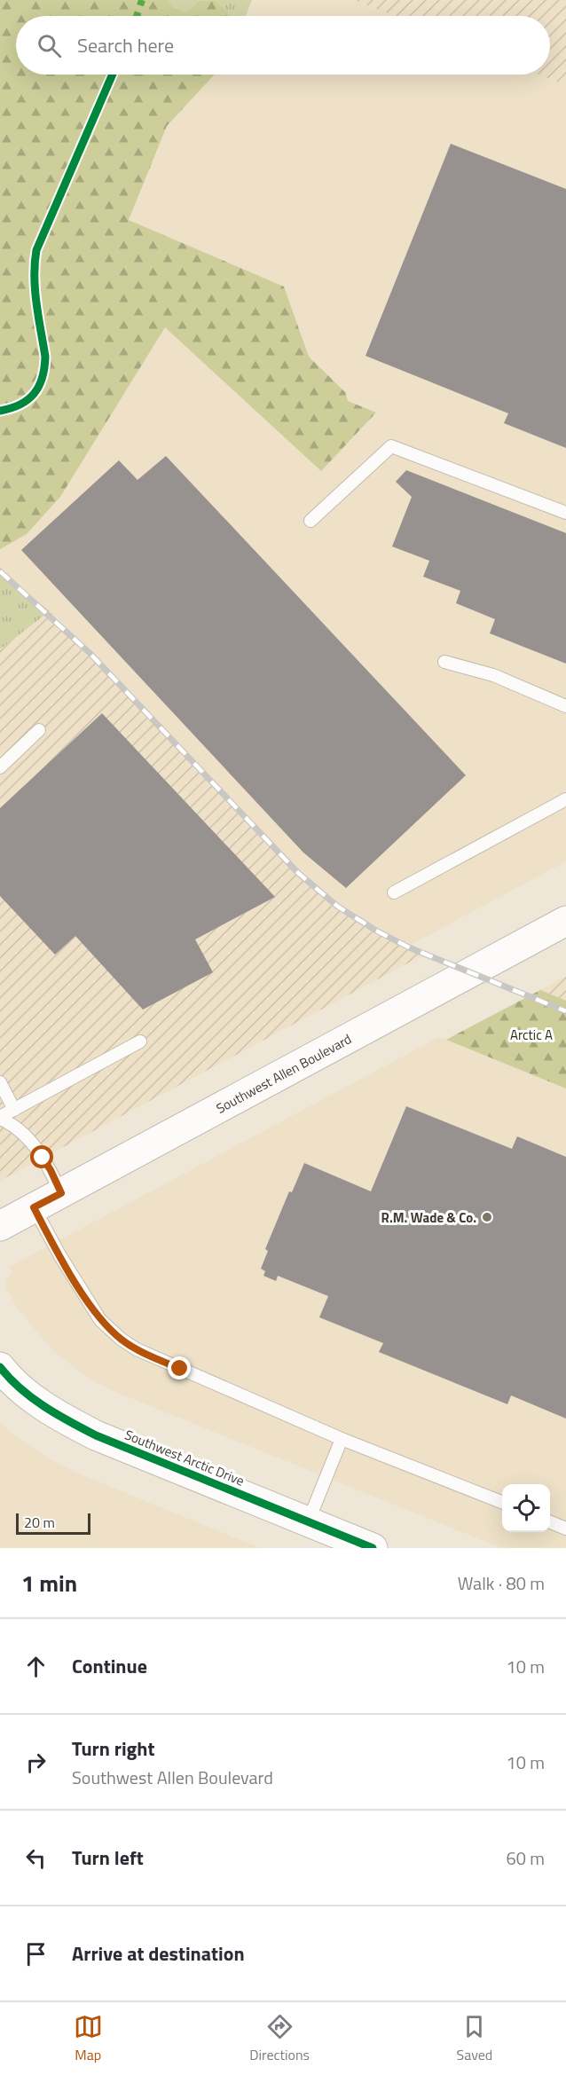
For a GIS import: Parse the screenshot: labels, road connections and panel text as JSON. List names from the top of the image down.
{
  "streets": {
    "main road": ["Southwest Allen Boulevard", "Southwest Arctic Drive"]
  },
  "parks": ["Arctic A"],
  "places": ["R.M. Wade & Co."],
  "scale_bar": "20 m",
  "page": {
    "search": "Search here",
    "scale": "20 m",
    "heading": ["1 min", "Walk · 80 m"],
    "list": [
      ["Continue", "10 m"],
      ["Turn right", "Southwest Allen Boulevard", "10 m"],
      ["Turn left", "60 m"],
      "Arrive at destination"
    ],
    "nav": ["Map", "Directions", "Saved"]
  }
}
